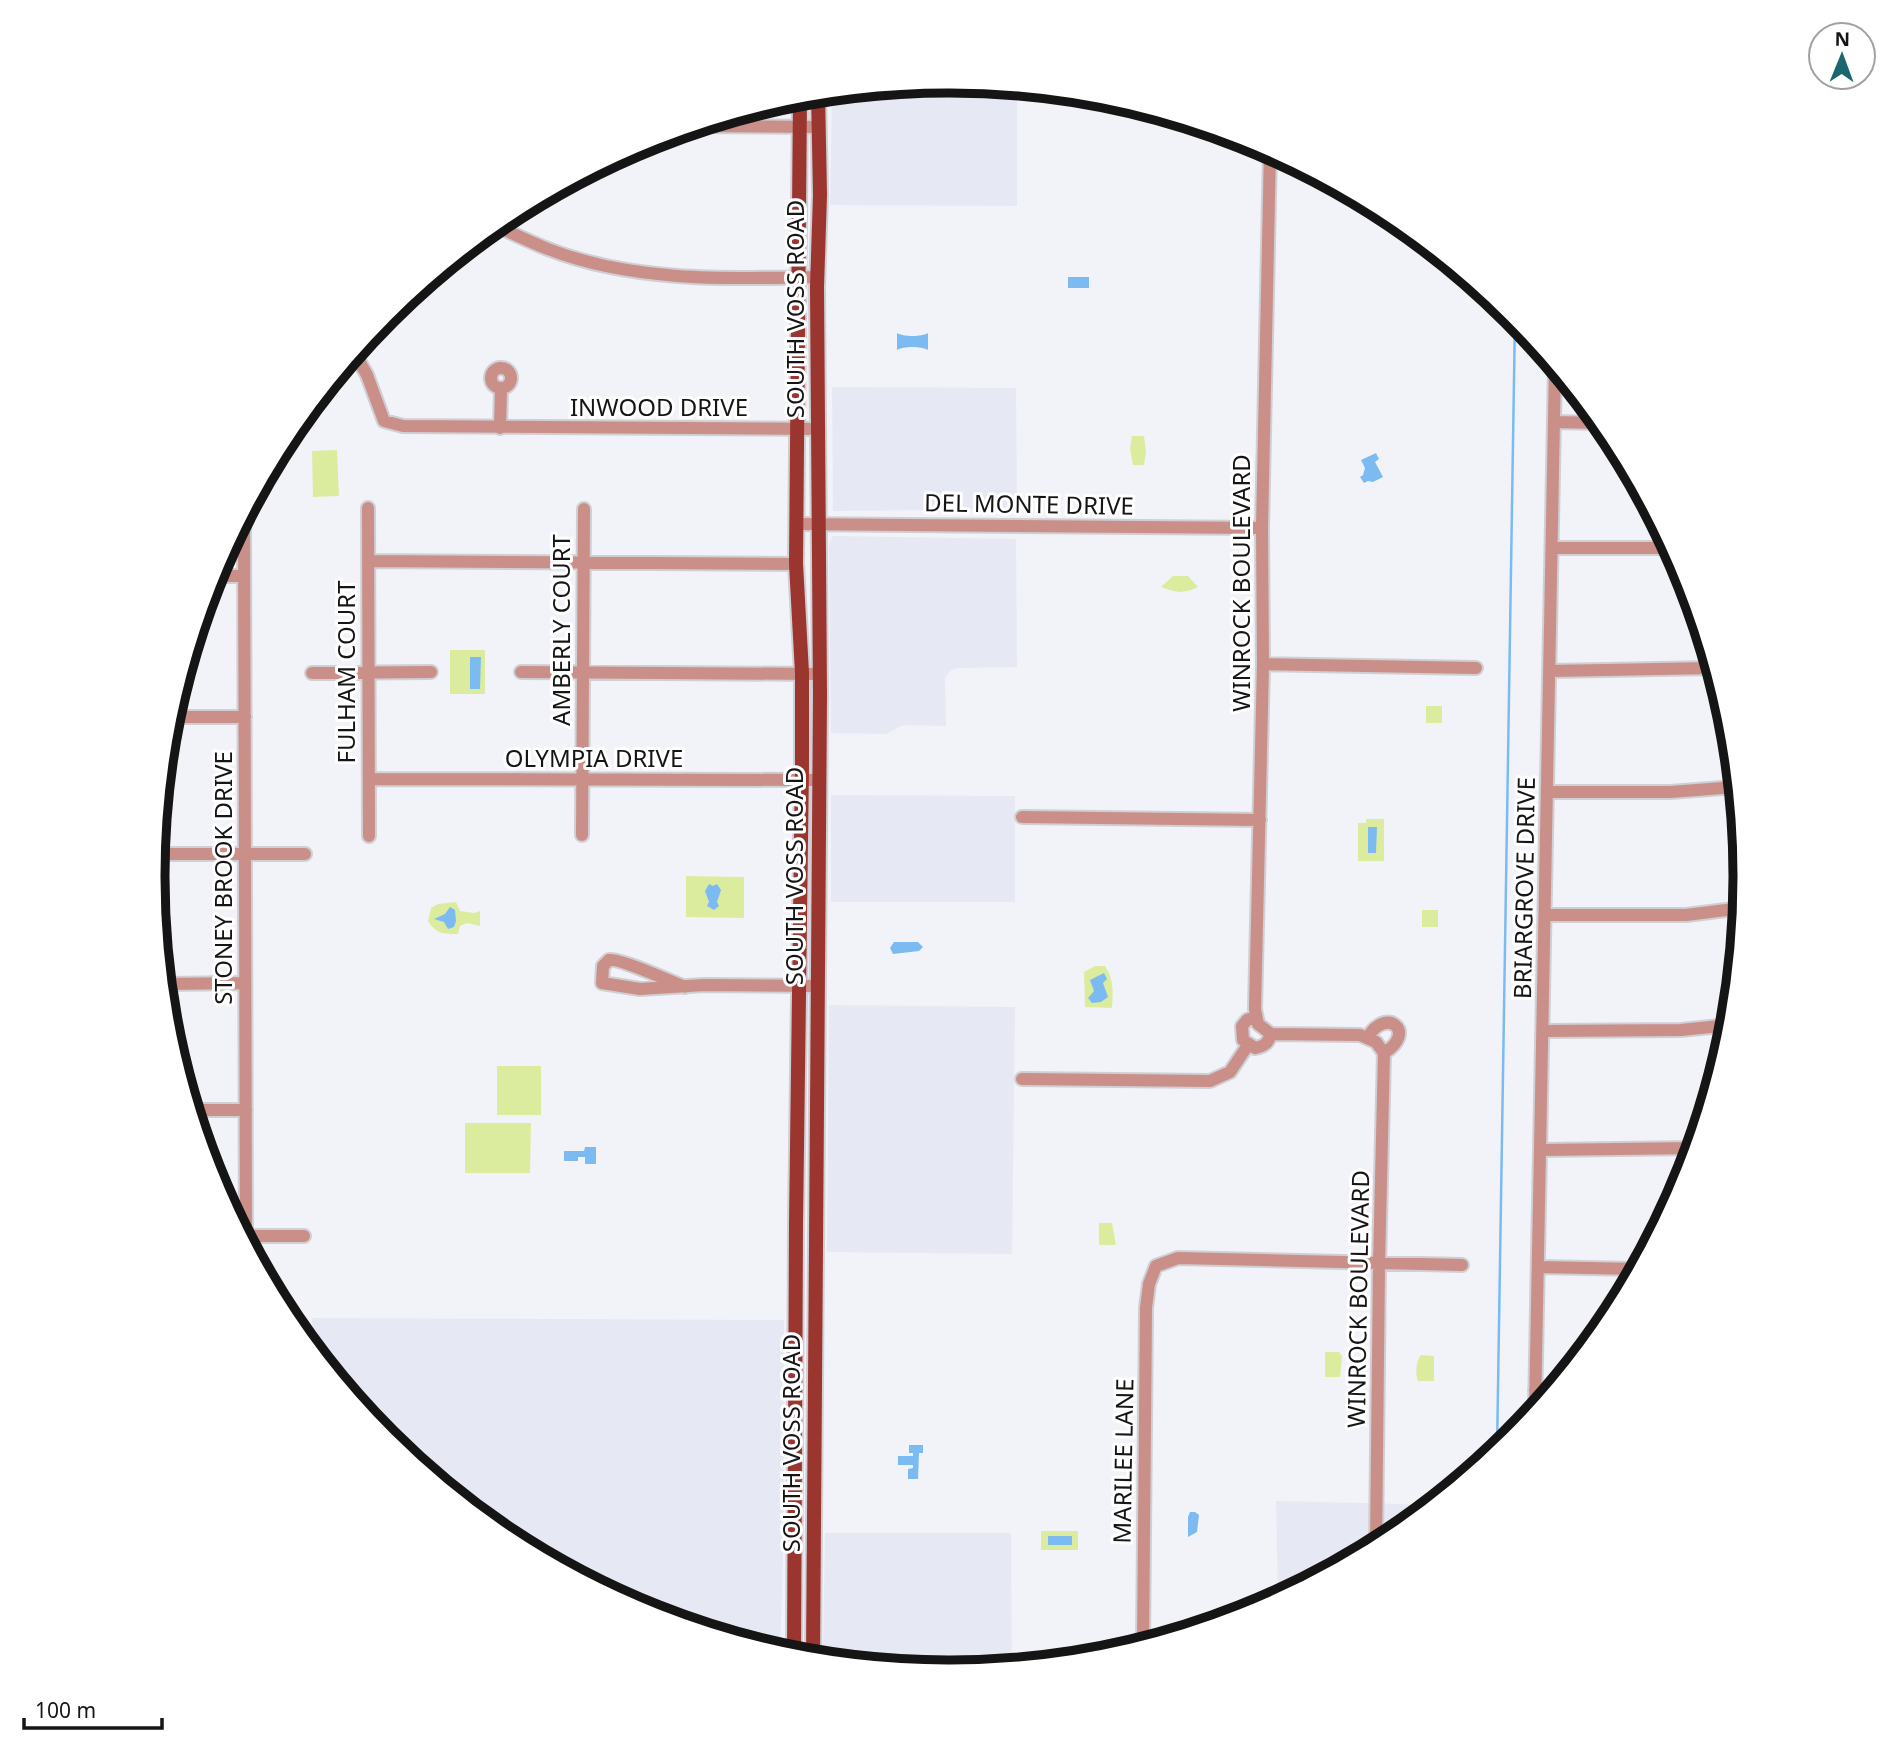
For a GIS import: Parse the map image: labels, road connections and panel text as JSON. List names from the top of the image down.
{
  "streets": {
    "main road": ["SOUTH VOSS ROAD"],
    "street": [
      "INWOOD DRIVE",
      "DEL MONTE DRIVE",
      "WINROCK BOULEVARD",
      "AMBERLY COURT",
      "FULHAM COURT",
      "OLYMPIA DRIVE",
      "STONEY BROOK DRIVE",
      "BRIARGROVE DRIVE",
      "MARILEE LANE"
    ]
  },
  "crossings": [
    ["SOUTH VOSS ROAD", "INWOOD DRIVE"],
    ["SOUTH VOSS ROAD", "DEL MONTE DRIVE"],
    ["SOUTH VOSS ROAD", "OLYMPIA DRIVE"],
    ["DEL MONTE DRIVE", "WINROCK BOULEVARD"],
    ["WINROCK BOULEVARD", "MARILEE LANE"],
    ["AMBERLY COURT", "OLYMPIA DRIVE"],
    ["FULHAM COURT", "OLYMPIA DRIVE"]
  ],
  "scale_bar": "100 m",
  "north": "top"
}
